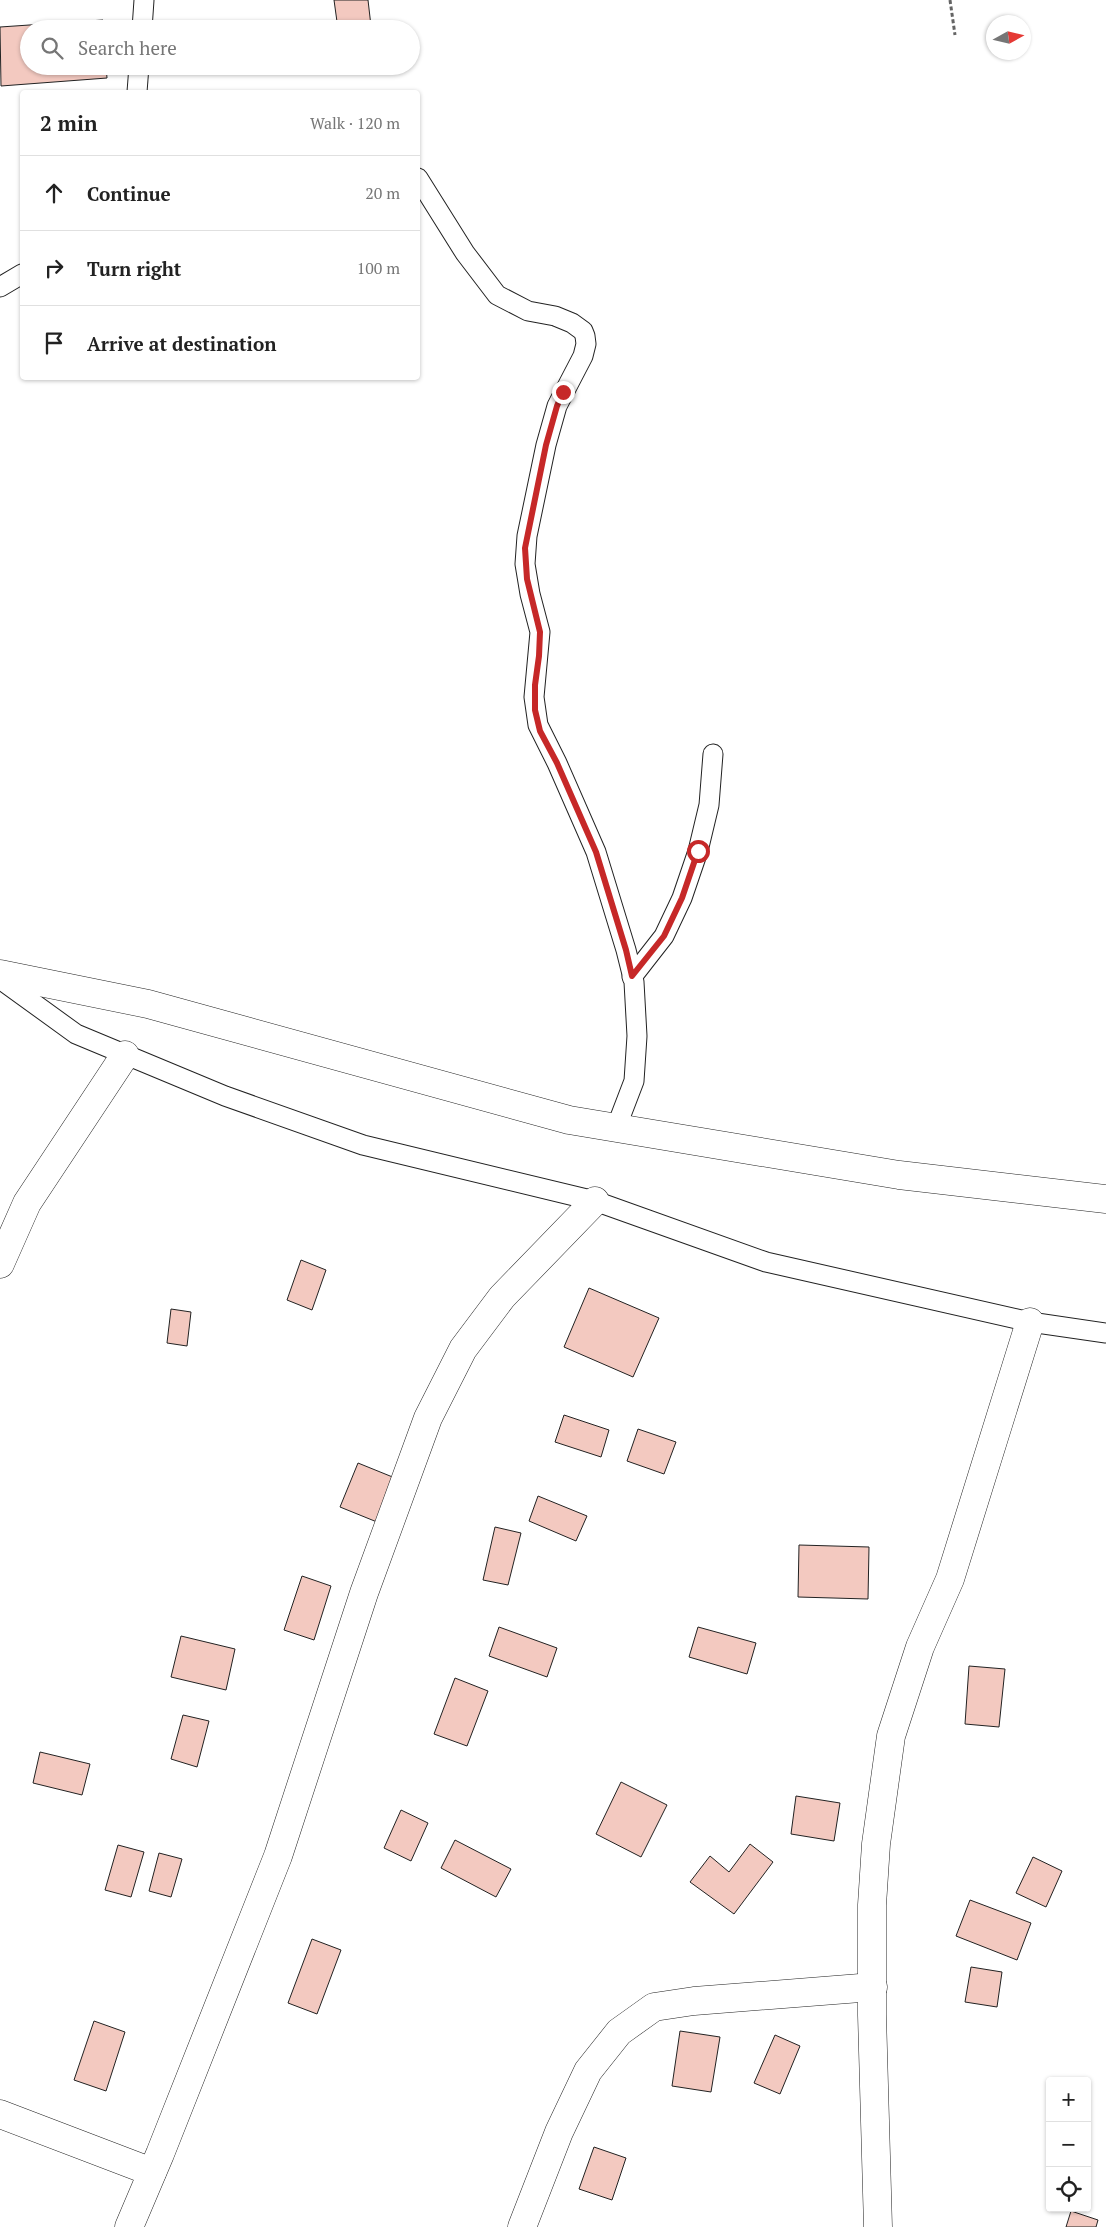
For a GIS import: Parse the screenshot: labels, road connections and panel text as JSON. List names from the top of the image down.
{
  "north": "right",
  "page": {
    "search": "Search here",
    "heading": ["2 min", "Walk · 120 m"],
    "list": [
      ["Continue", "20 m"],
      ["Turn right", "100 m"],
      "Arrive at destination"
    ],
    "map_buttons": ["+", "−"]
  }
}
